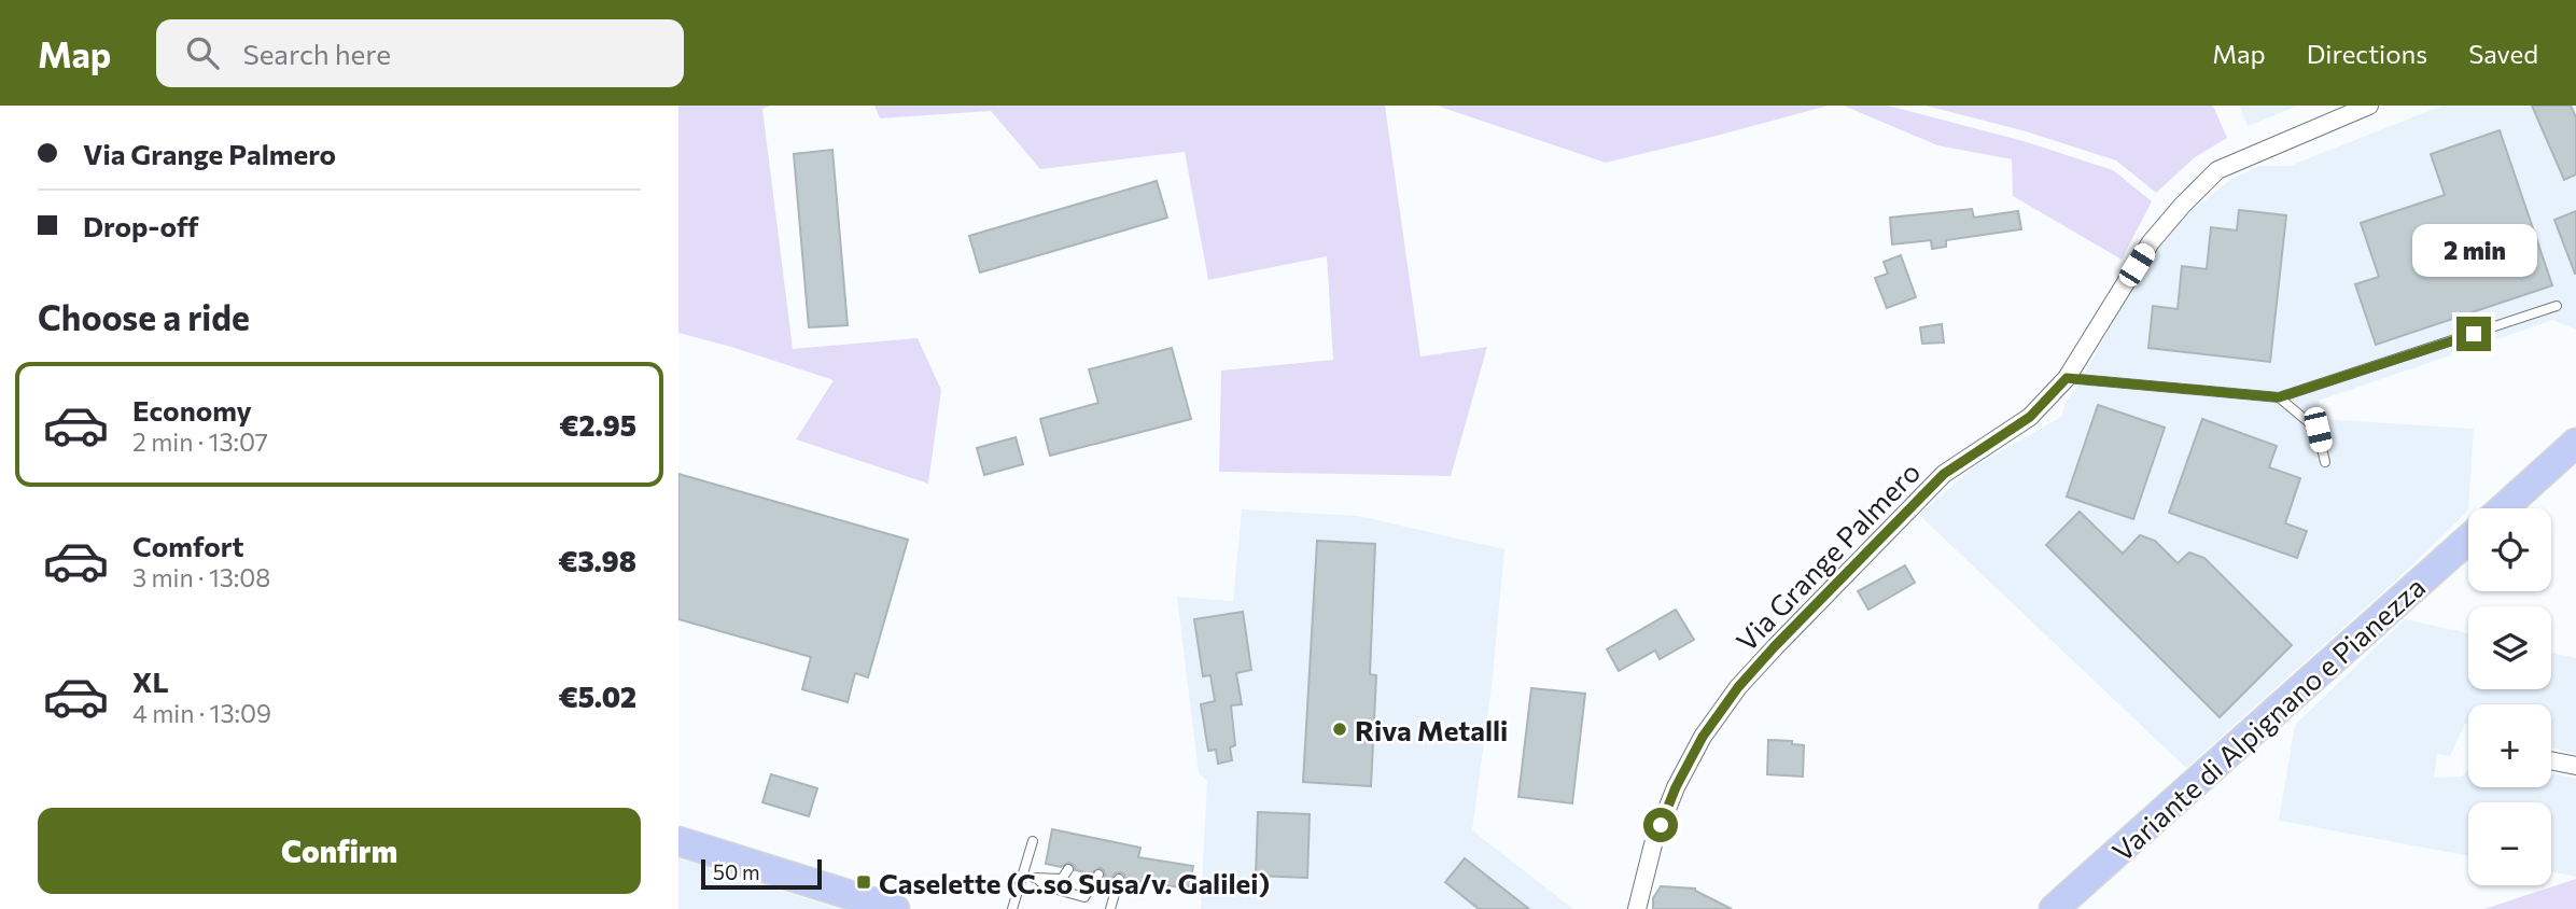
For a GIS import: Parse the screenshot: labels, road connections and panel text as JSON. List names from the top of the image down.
{
  "streets": {
    "main road": ["Variante di Alpignano e Pianezza"],
    "street": ["Via Grange Palmero"]
  },
  "places": {
    "other": ["Riva Metalli"],
    "transit": ["Caselette (C.so Susa/v. Galilei)"]
  },
  "scale_bar": "50 m",
  "page": {
    "header": "Map",
    "search": "Search here",
    "nav": ["Map", "Directions", "Saved"],
    "banner": ["Via Grange Palmero", "Drop-off"],
    "bubble": "2 min",
    "heading": "Choose a ride",
    "list": [
      {
        "name": "Economy",
        "note": "2 min · 13:07",
        "value": "€2.95"
      },
      {
        "name": "Comfort",
        "note": "3 min · 13:08",
        "value": "€3.98"
      },
      {
        "name": "XL",
        "note": "4 min · 13:09",
        "value": "€5.02"
      }
    ],
    "map_buttons": ["+", "−"],
    "buttons": "Confirm",
    "scale": "50 m"
  }
}
